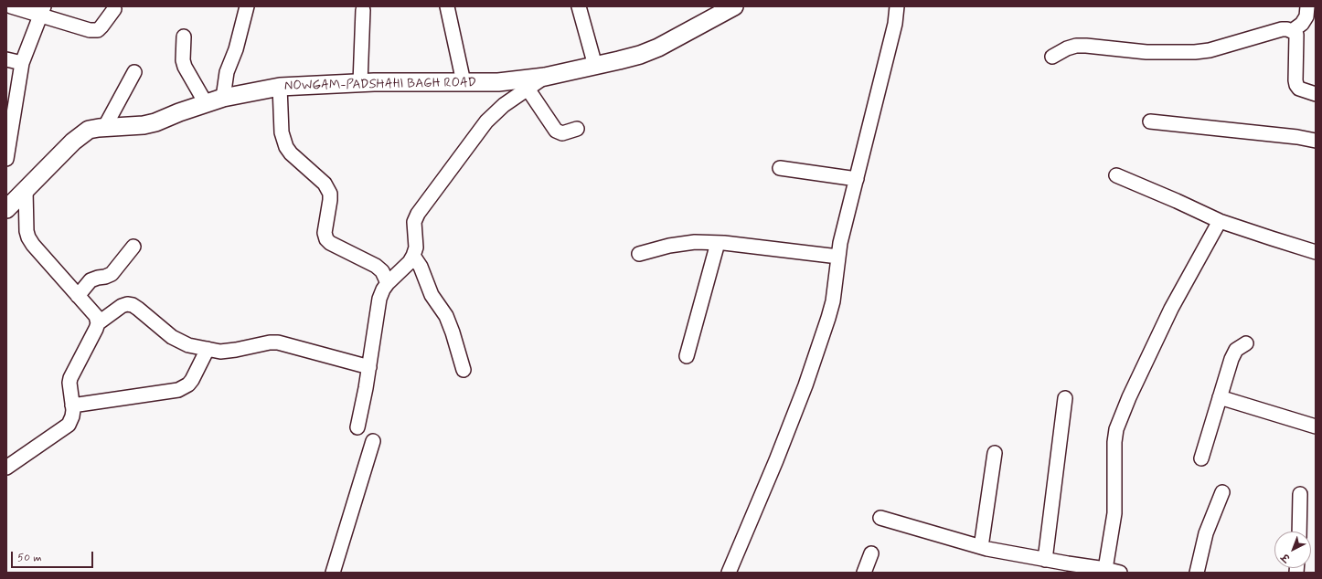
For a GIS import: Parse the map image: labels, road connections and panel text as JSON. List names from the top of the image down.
{
  "streets": {
    "main road": ["NOWGAM-PADSHAHI BAGH ROAD"]
  },
  "scale_bar": "50 m",
  "north": "bottom left"
}
